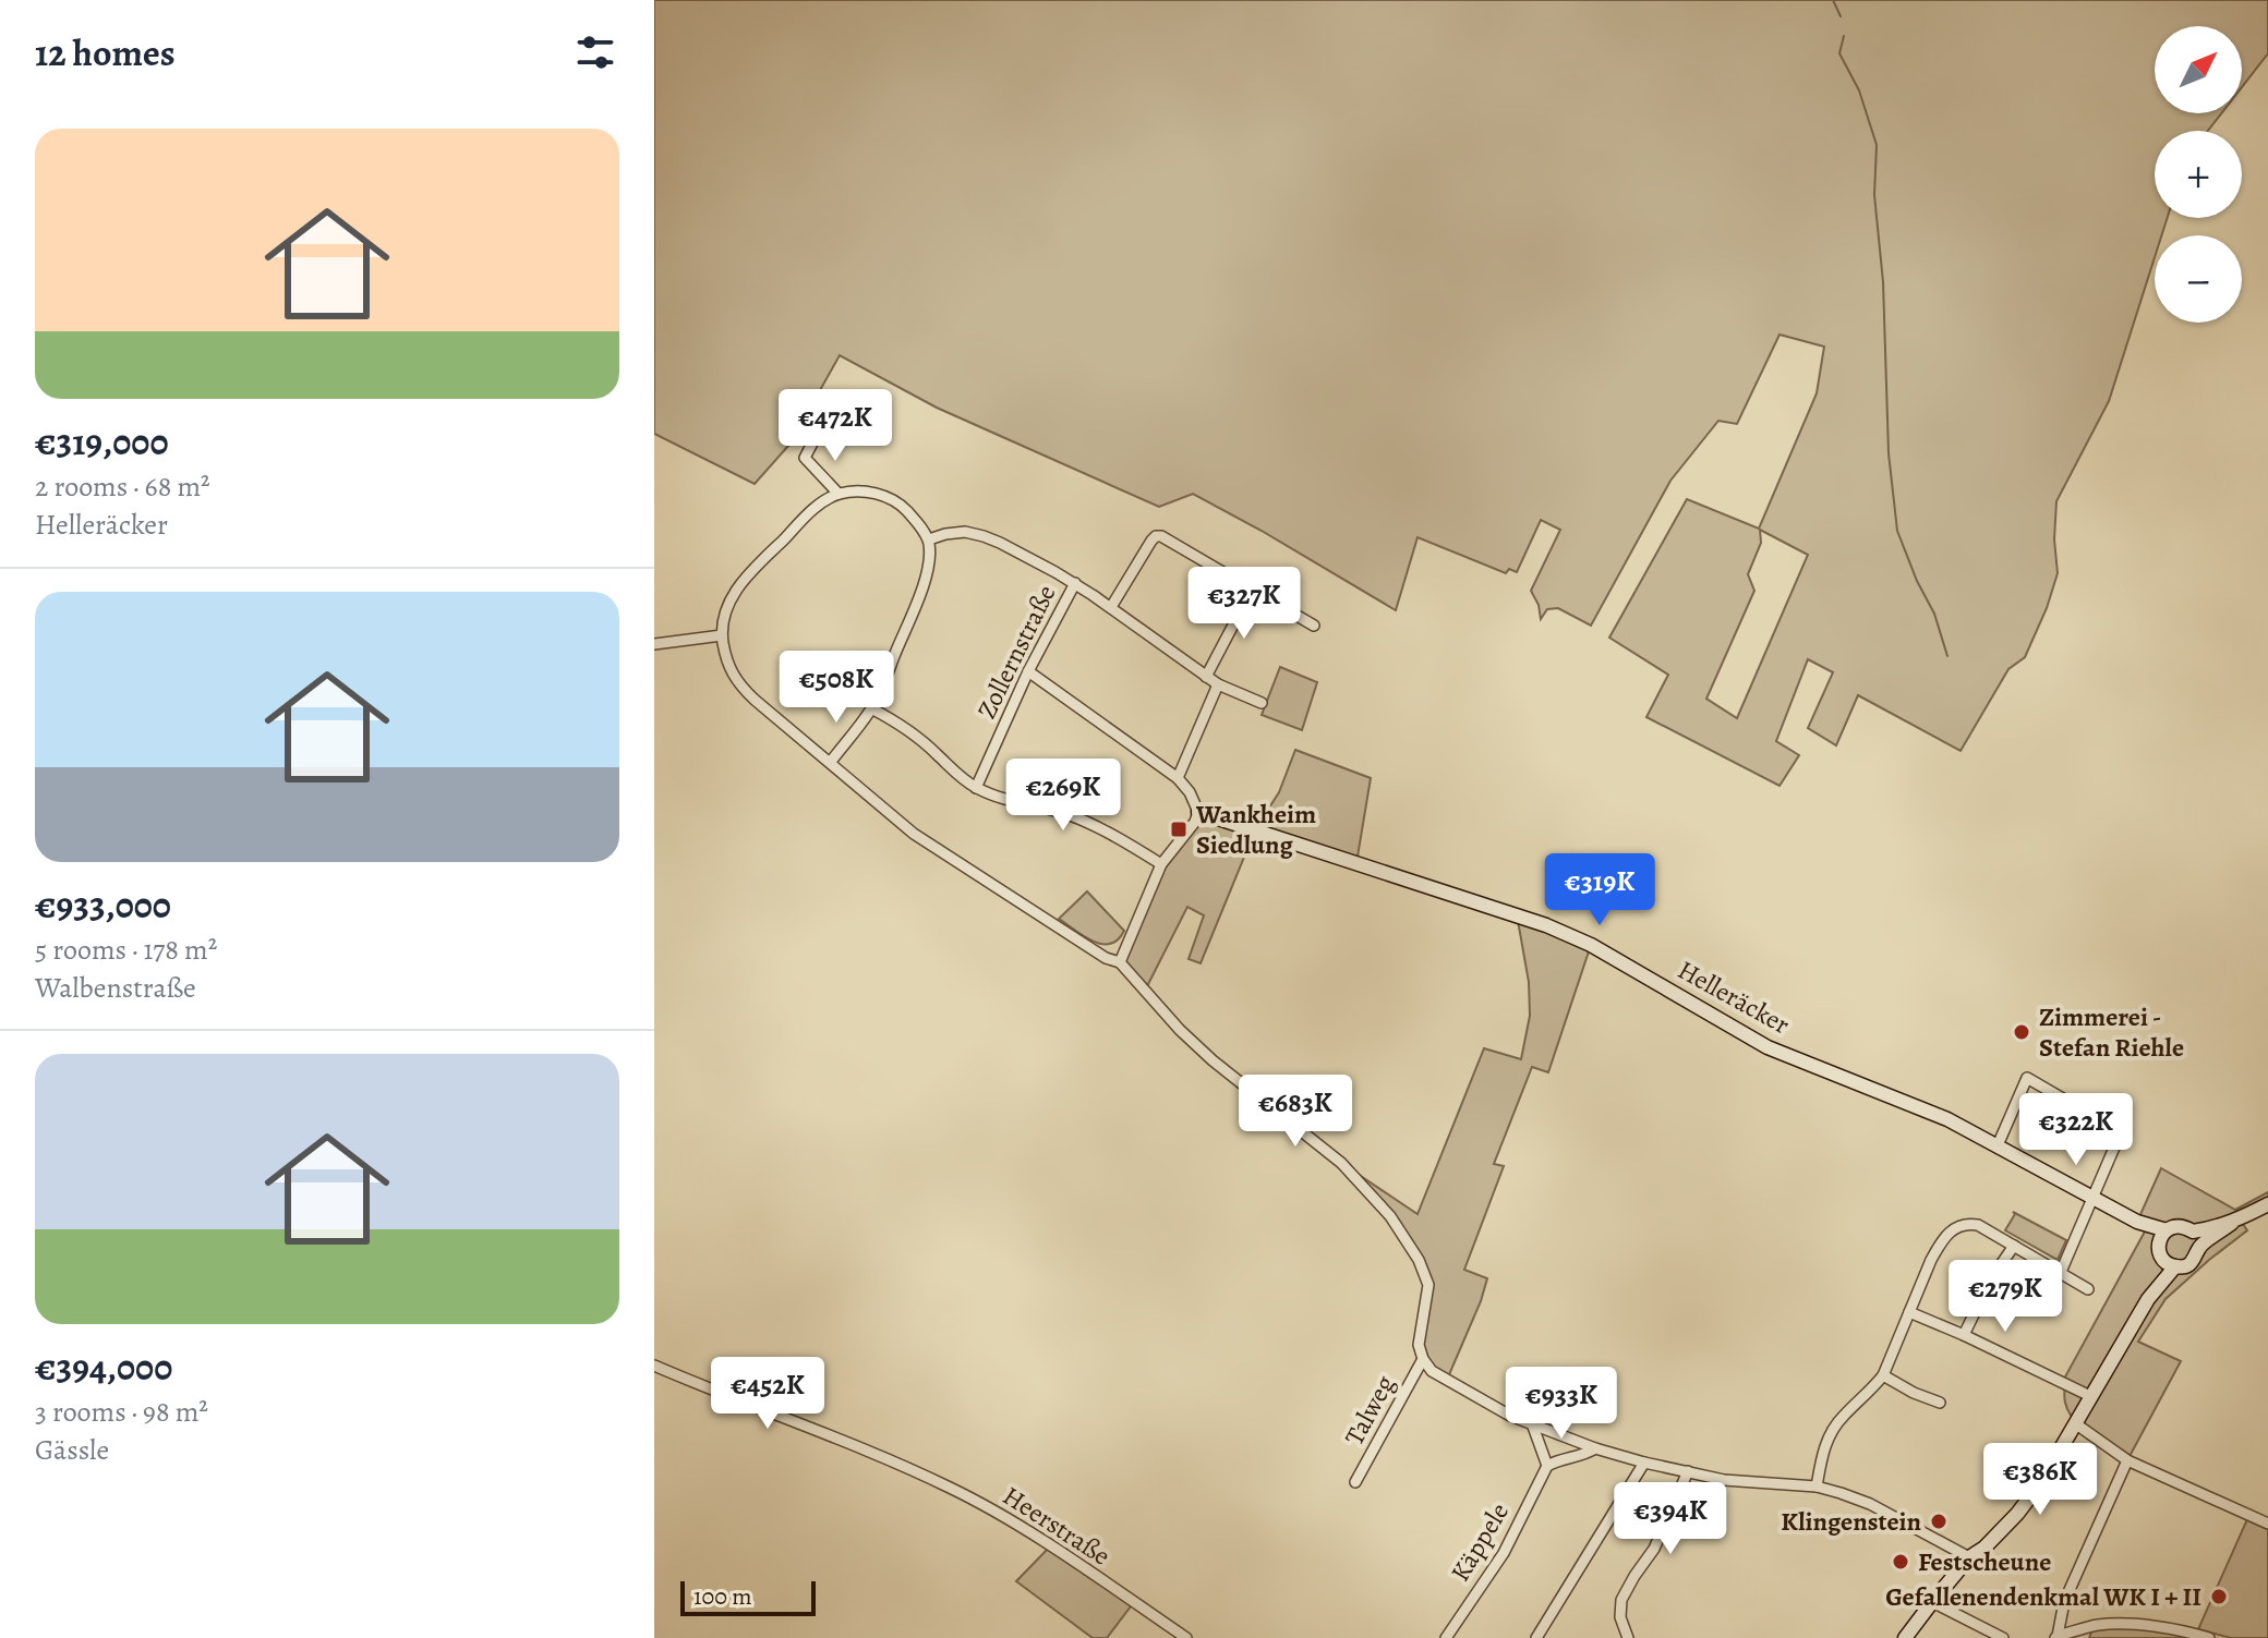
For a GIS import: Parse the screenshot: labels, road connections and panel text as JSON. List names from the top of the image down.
{
  "streets": {
    "street": [
      "Zollernstraße",
      "Helleräcker",
      "Talweg",
      "Heerstraße",
      "Käppele"
    ]
  },
  "places": {
    "transit": ["Wankheim Siedlung"],
    "other": [
      "Zimmerei - Stefan Riehle",
      "Klingenstein",
      "Festscheune",
      "Gefallenendenkmal WK I + II"
    ]
  },
  "scale_bar": "100 m",
  "north": "top right",
  "page": {
    "heading": "12 homes",
    "map_buttons": ["+", "−"],
    "list": [
      {
        "name": "€319,000",
        "note": "2 rooms · 68 m² · Helleräcker"
      },
      {
        "name": "€933,000",
        "note": "5 rooms · 178 m² · Walbenstraße"
      },
      {
        "name": "€394,000",
        "note": "3 rooms · 98 m² · Gässle"
      }
    ],
    "price": [
      "€472K",
      "€327K",
      "€508K",
      "€269K",
      "€319K",
      "€683K",
      "€322K",
      "€279K",
      "€452K",
      "€933K",
      "€386K",
      "€394K"
    ],
    "scale": "100 m"
  }
}
